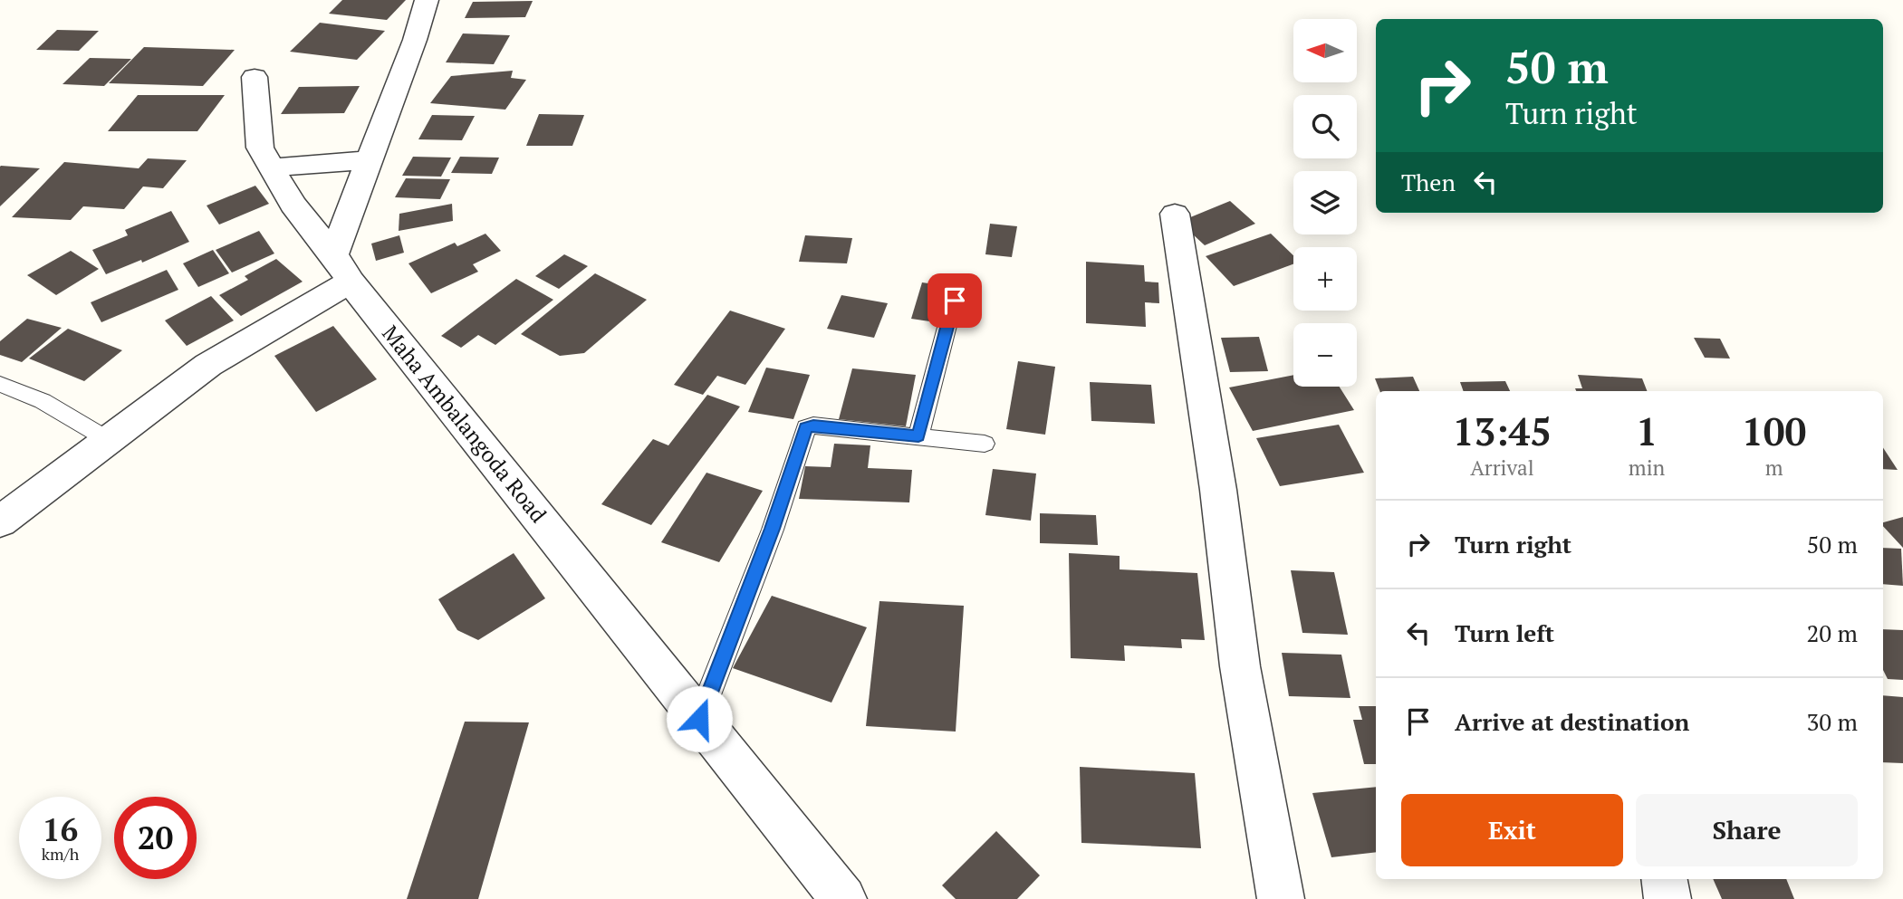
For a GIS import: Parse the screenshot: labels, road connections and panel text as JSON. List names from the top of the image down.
{
  "streets": {
    "street": ["Maha Ambalangoda Road"]
  },
  "north": "left",
  "page": {
    "map_buttons": ["+", "−"],
    "turn": ["50 m", "Turn right"],
    "then": "Then",
    "eta": [
      "13:45",
      "Arrival",
      "1",
      "min",
      "100",
      "m"
    ],
    "list": [
      {
        "name": "Turn right",
        "value": "50 m"
      },
      {
        "name": "Turn left",
        "value": "20 m"
      },
      {
        "name": "Arrive at destination",
        "value": "30 m"
      }
    ],
    "buttons": ["Exit", "Share"],
    "speed": "16 km/h",
    "limit": "20"
  }
}
